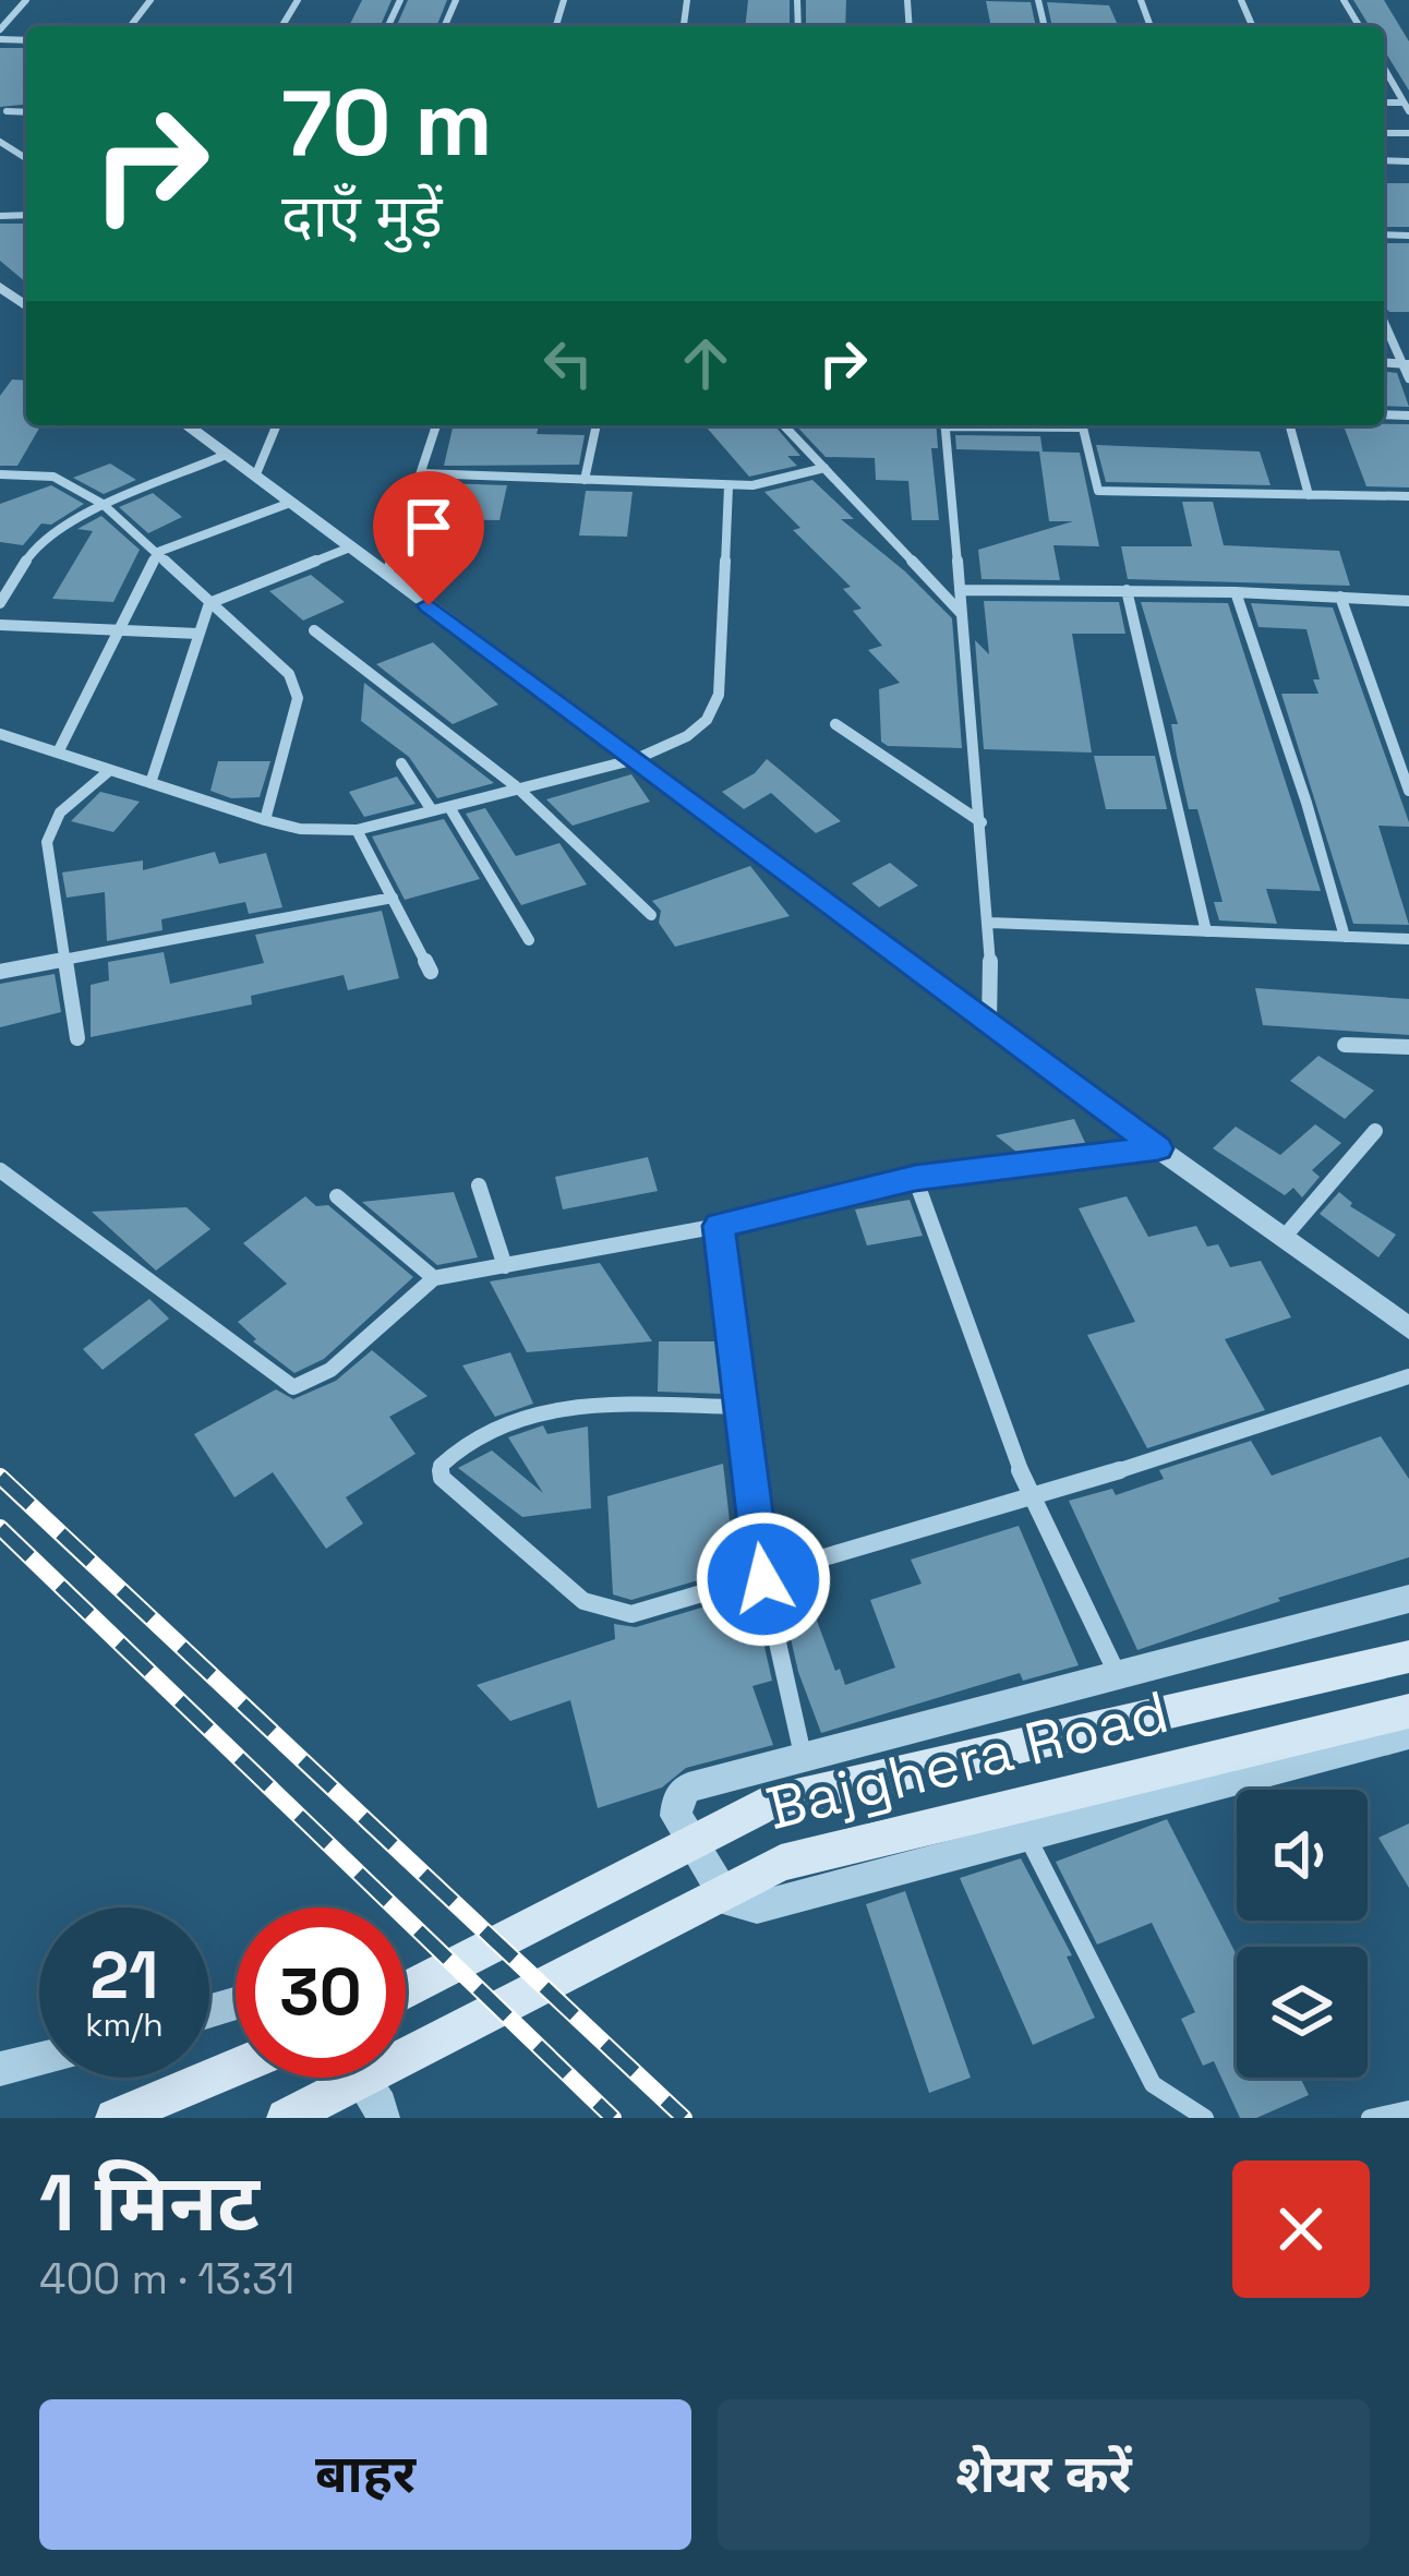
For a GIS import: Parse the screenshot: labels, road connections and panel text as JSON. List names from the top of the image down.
{
  "streets": {
    "main road": ["Bajghera Road"]
  },
  "page": {
    "turn": ["70 m", "दाएँ मुड़ें"],
    "speed": "21 km/h",
    "limit": "30",
    "heading": ["1 मिनट", "400 m · 13:31"],
    "buttons": ["बाहर", "शेयर करें"]
  }
}
